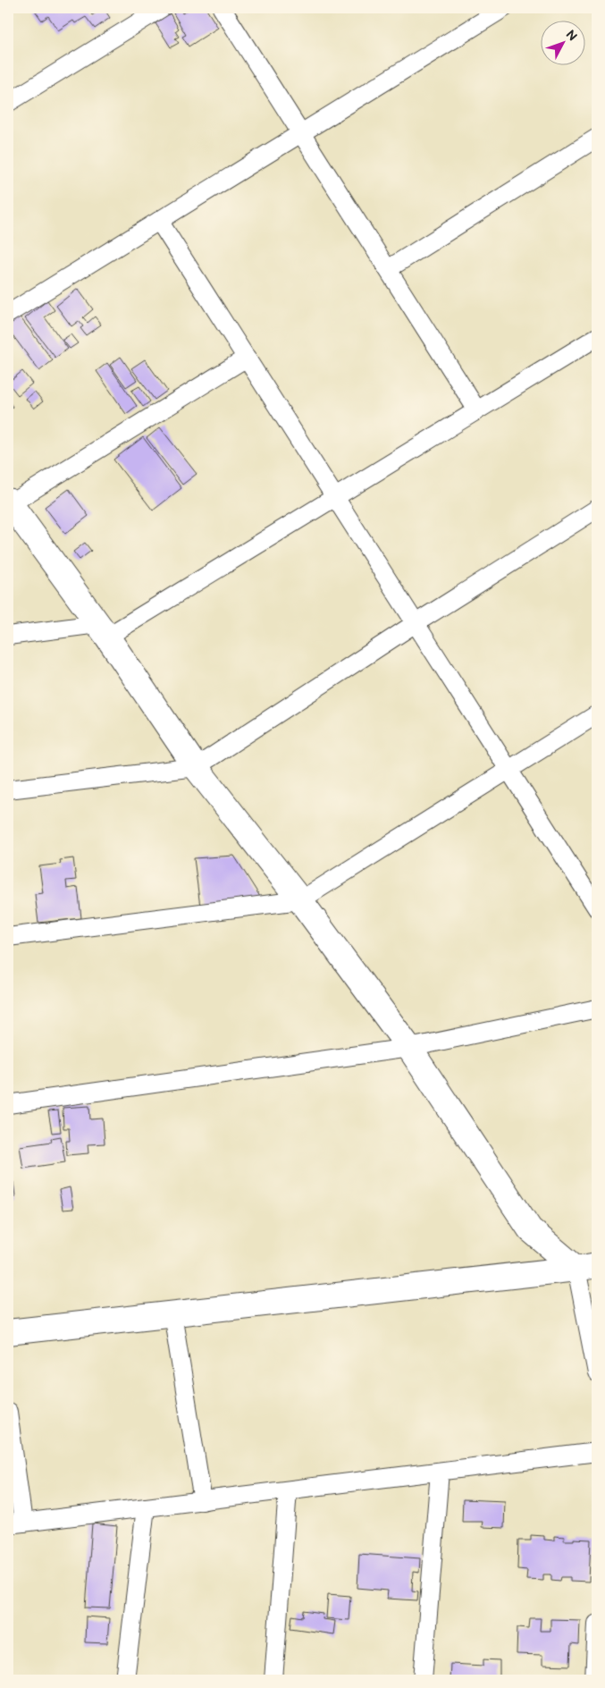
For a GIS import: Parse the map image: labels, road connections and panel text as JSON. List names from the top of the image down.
{
  "north": "top right"
}
